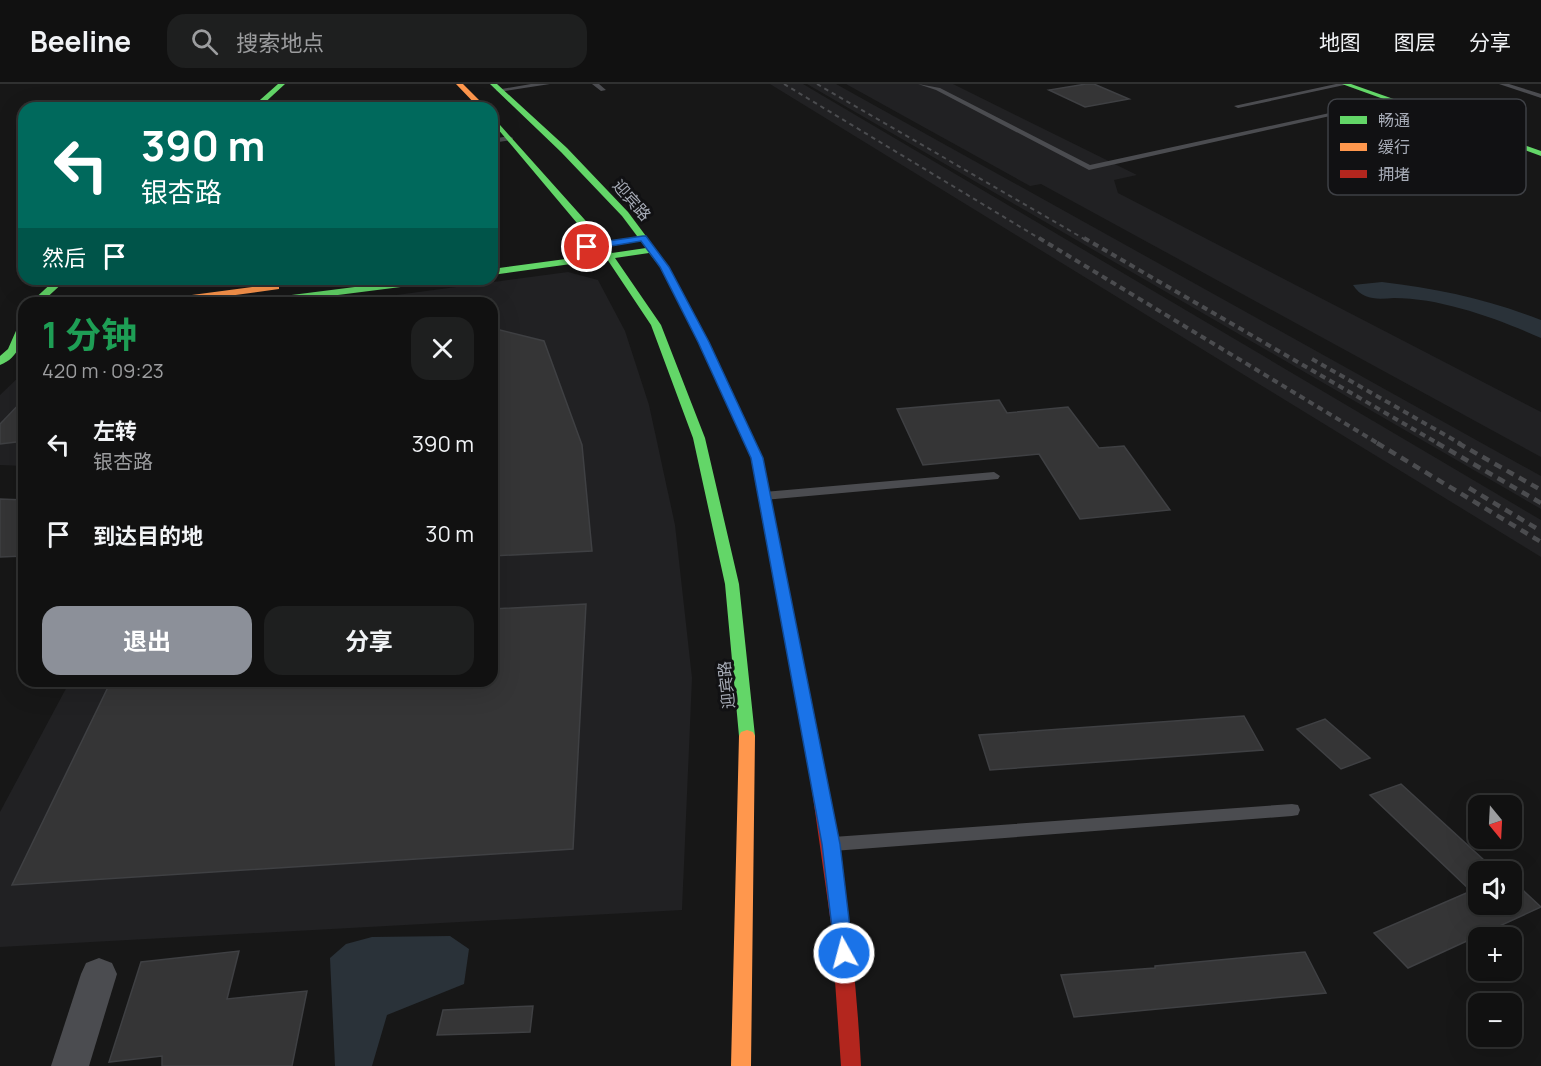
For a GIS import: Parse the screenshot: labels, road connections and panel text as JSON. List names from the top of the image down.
{
  "streets": {
    "main road": ["迎宾路"]
  },
  "legend": ["畅通", "缓行", "拥堵"],
  "north": "bottom",
  "page": {
    "header": "Beeline",
    "search": "搜索地点",
    "nav": ["地图", "图层", "分享"],
    "turn": ["390 m", "银杏路"],
    "then": "然后",
    "heading": ["1 分钟", "420 m · 09:23"],
    "list": [
      {
        "name": "左转",
        "note": "银杏路",
        "value": "390 m"
      },
      {
        "name": "到达目的地",
        "value": "30 m"
      }
    ],
    "buttons": ["退出", "分享"],
    "map_buttons": ["+", "−"]
  }
}
